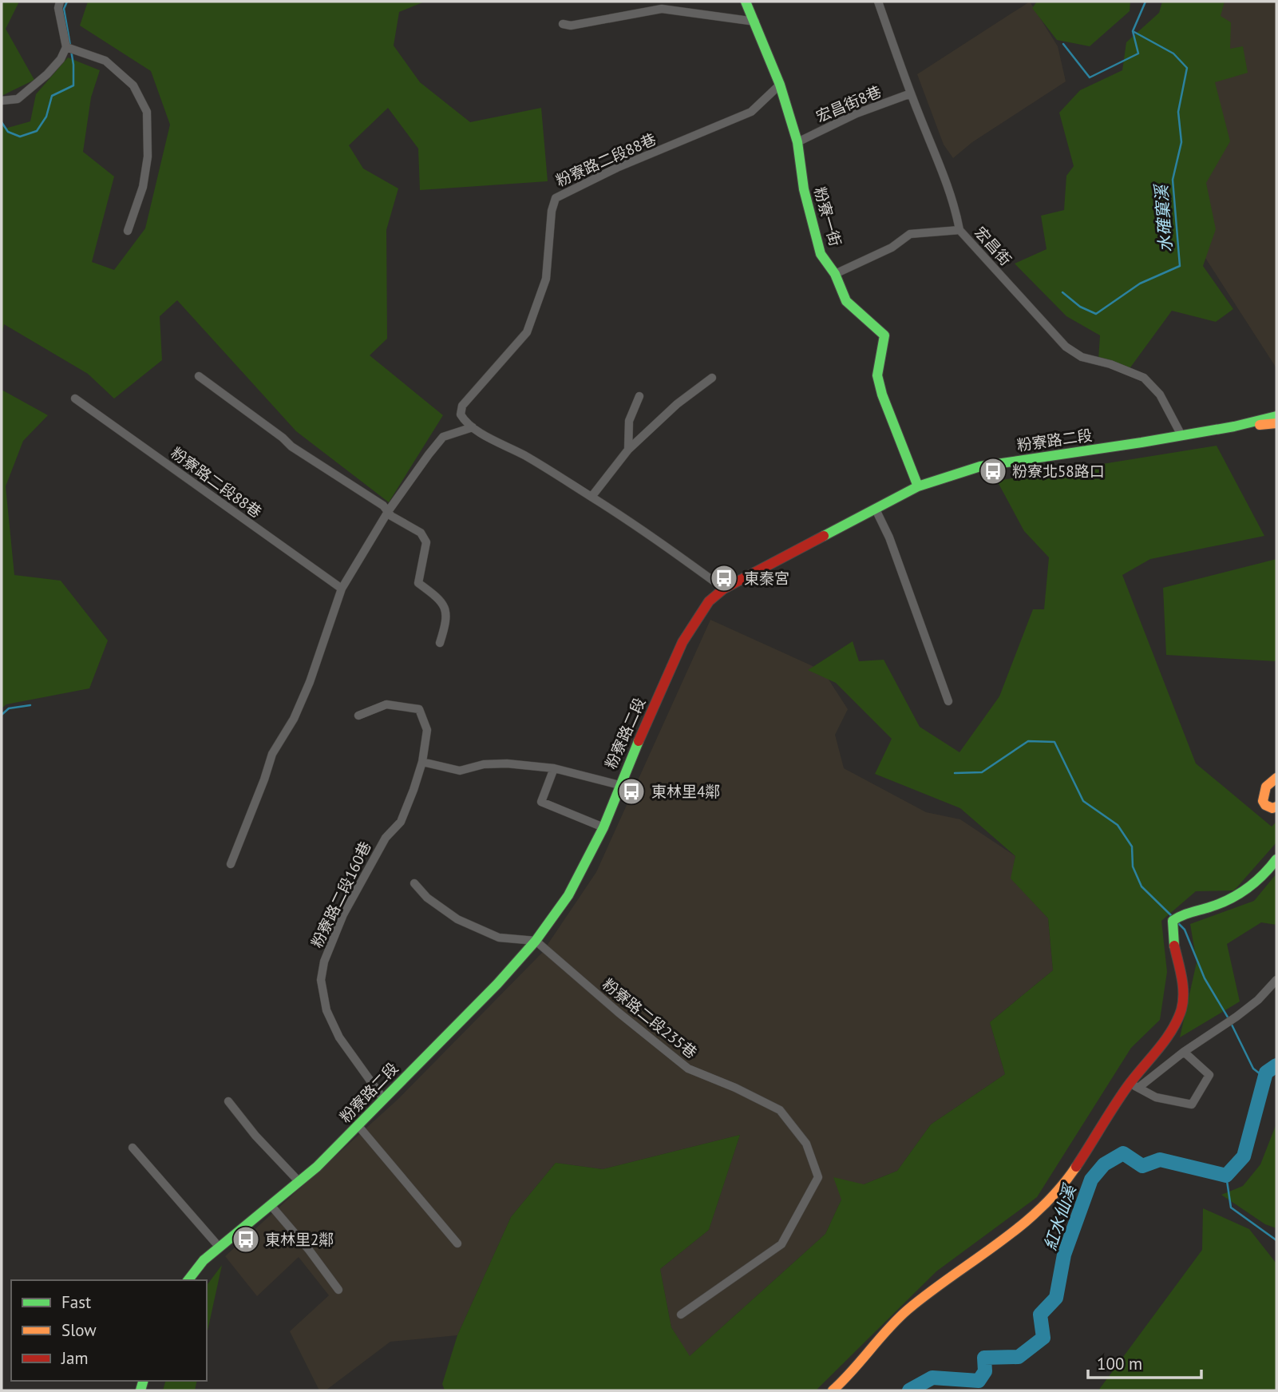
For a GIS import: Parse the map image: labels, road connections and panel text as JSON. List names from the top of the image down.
{
  "streets": {
    "main road": ["粉寮一街", "粉寮路二段"],
    "street": [
      "宏昌街8巷",
      "粉寮路二段88巷",
      "宏昌街",
      "粉寮路二段160巷",
      "粉寮路二段235巷"
    ]
  },
  "crossings": [
    ["宏昌街8巷", "粉寮一街"],
    ["宏昌街8巷", "宏昌街"],
    ["粉寮路二段88巷", "粉寮一街"],
    ["粉寮一街", "粉寮路二段"],
    ["宏昌街", "粉寮路二段"],
    ["粉寮路二段", "粉寮路二段160巷"],
    ["粉寮路二段", "粉寮路二段235巷"]
  ],
  "water": ["水確窠溪", "紅水仙溪"],
  "places": {
    "bus stop": [
      "粉寮北58路口",
      "東秦宮",
      "東林里4鄰",
      "東林里2鄰"
    ]
  },
  "legend": ["Fast", "Slow", "Jam"],
  "scale_bar": "100 m"
}
